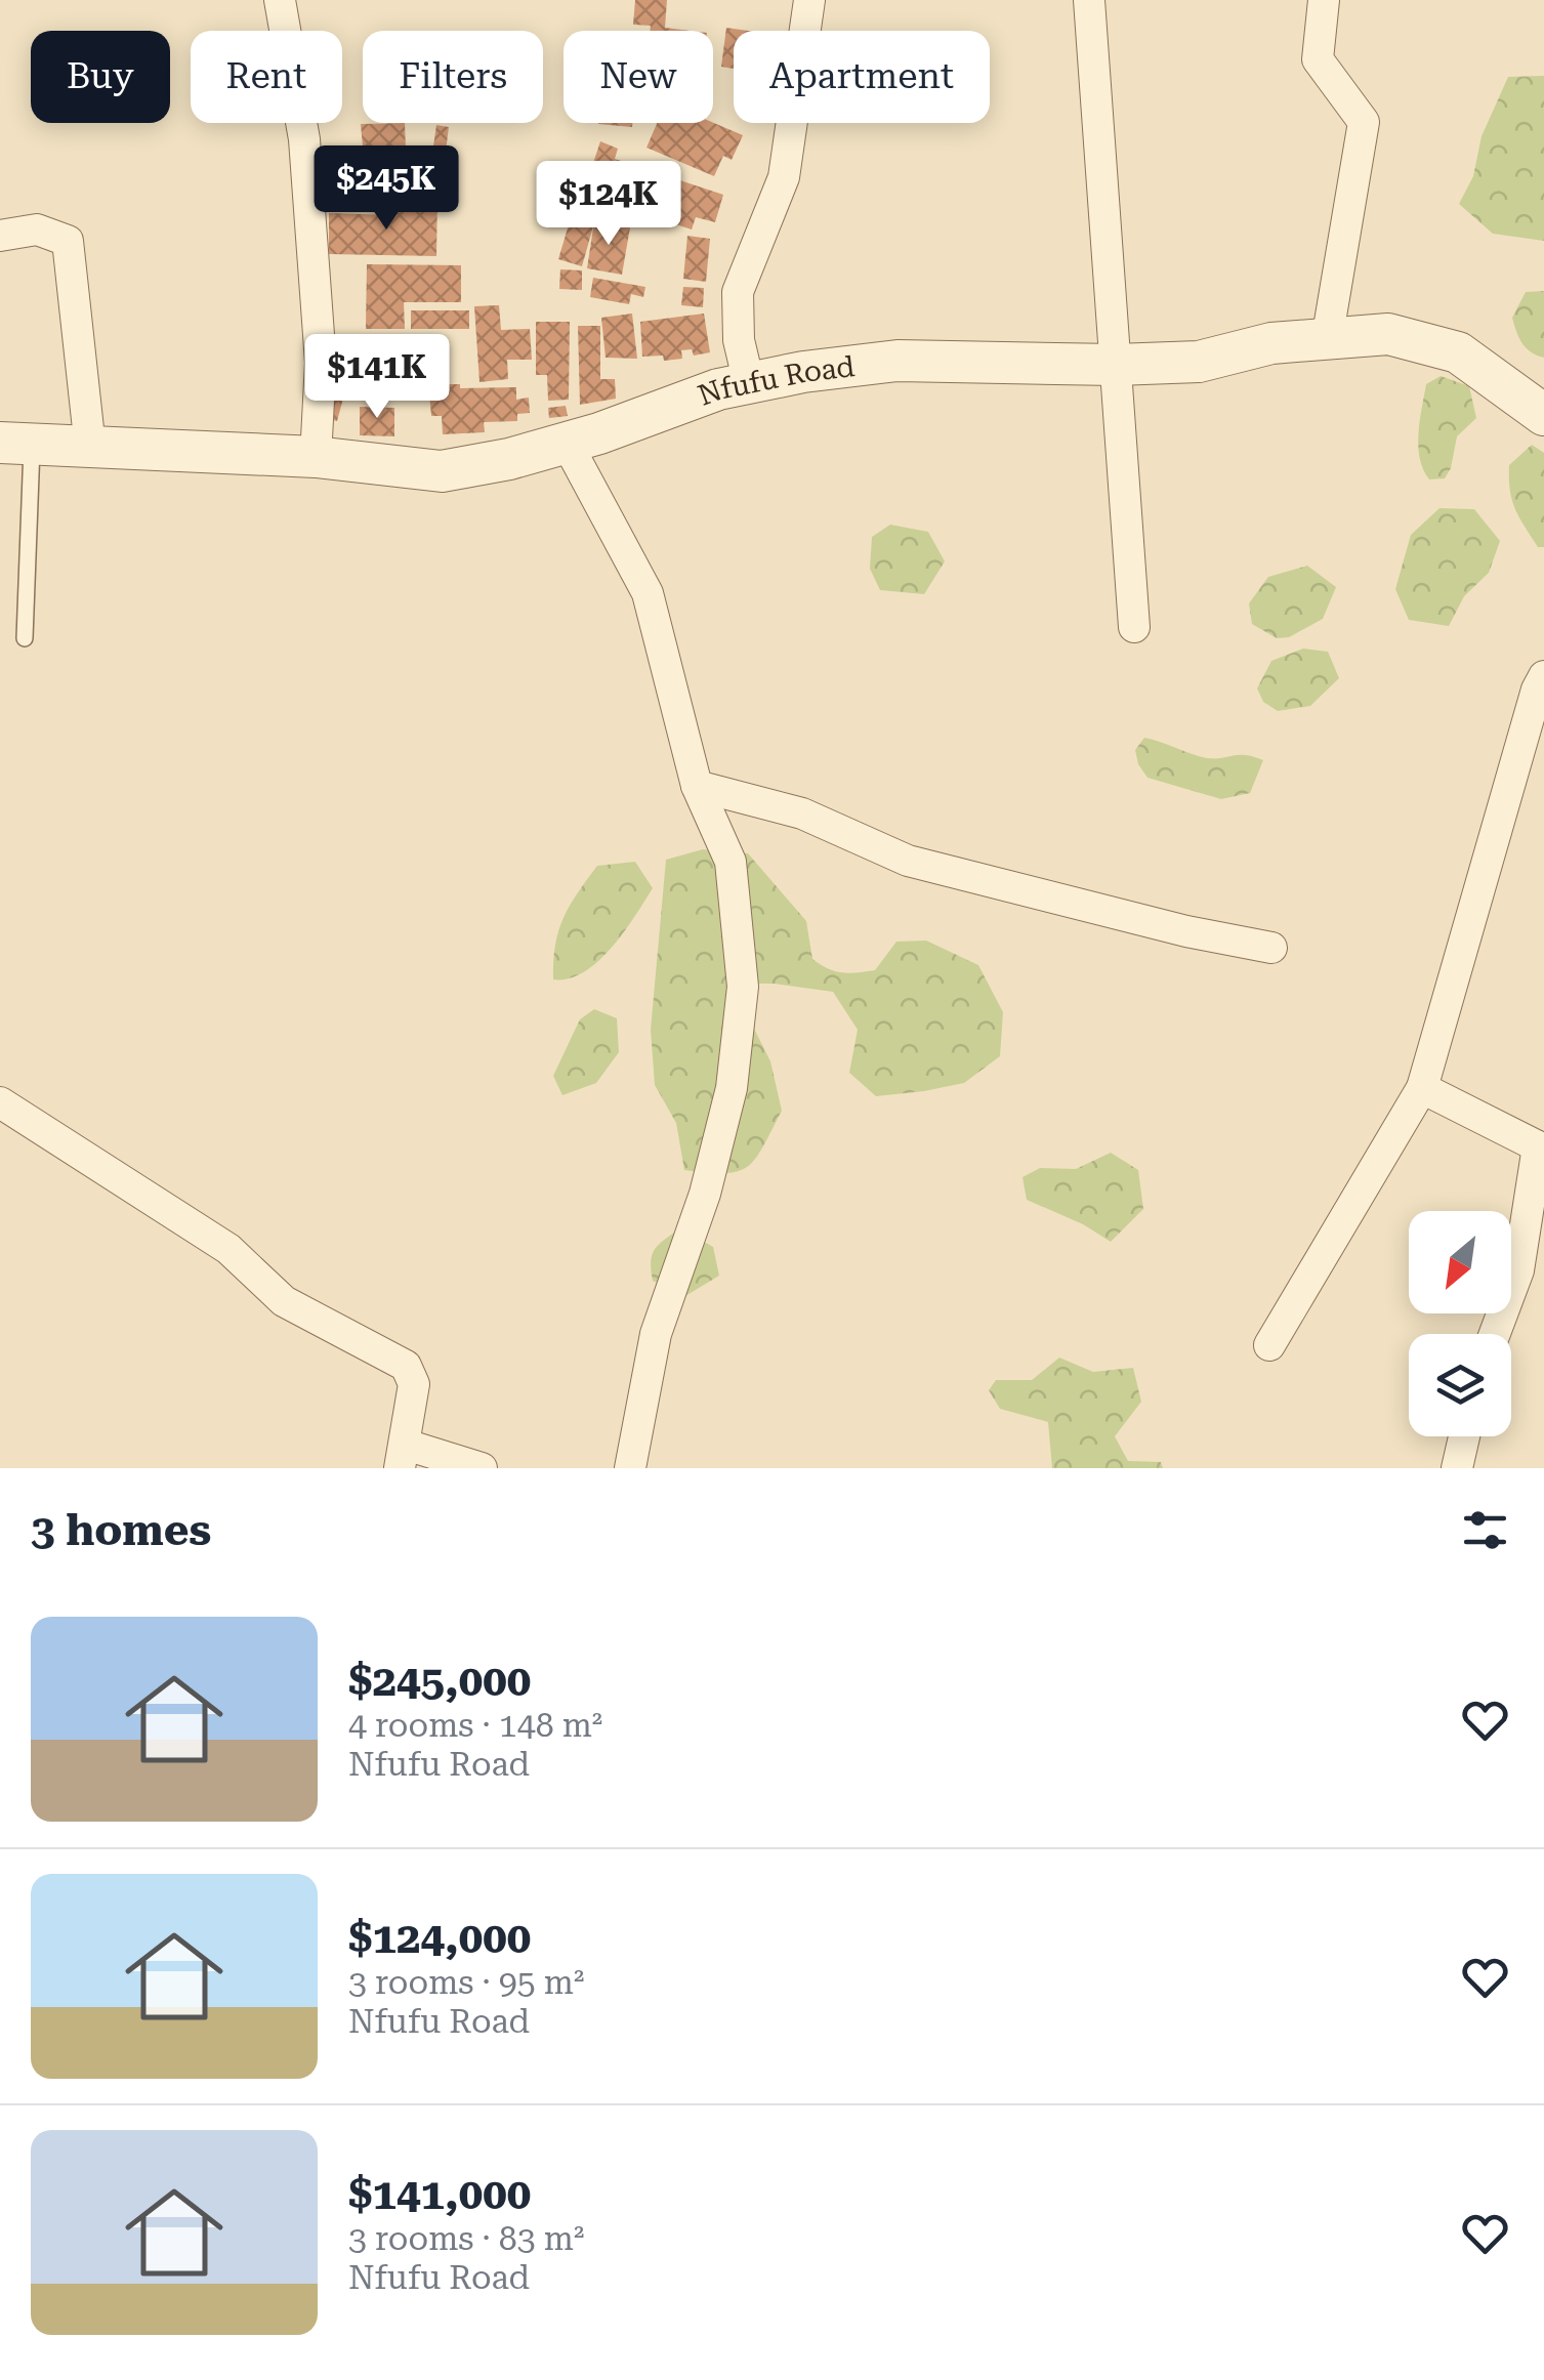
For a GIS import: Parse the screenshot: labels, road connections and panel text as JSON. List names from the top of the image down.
{
  "streets": {
    "street": ["Nfufu Road"]
  },
  "north": "bottom left",
  "page": {
    "chip": [
      "Buy",
      "Rent",
      "Filters",
      "New",
      "Apartment"
    ],
    "price": ["$245K", "$124K", "$141K"],
    "heading": "3 homes",
    "list": [
      {
        "name": "$245,000",
        "note": "4 rooms · 148 m² · Nfufu Road"
      },
      {
        "name": "$124,000",
        "note": "3 rooms · 95 m² · Nfufu Road"
      },
      {
        "name": "$141,000",
        "note": "3 rooms · 83 m² · Nfufu Road"
      }
    ]
  }
}
